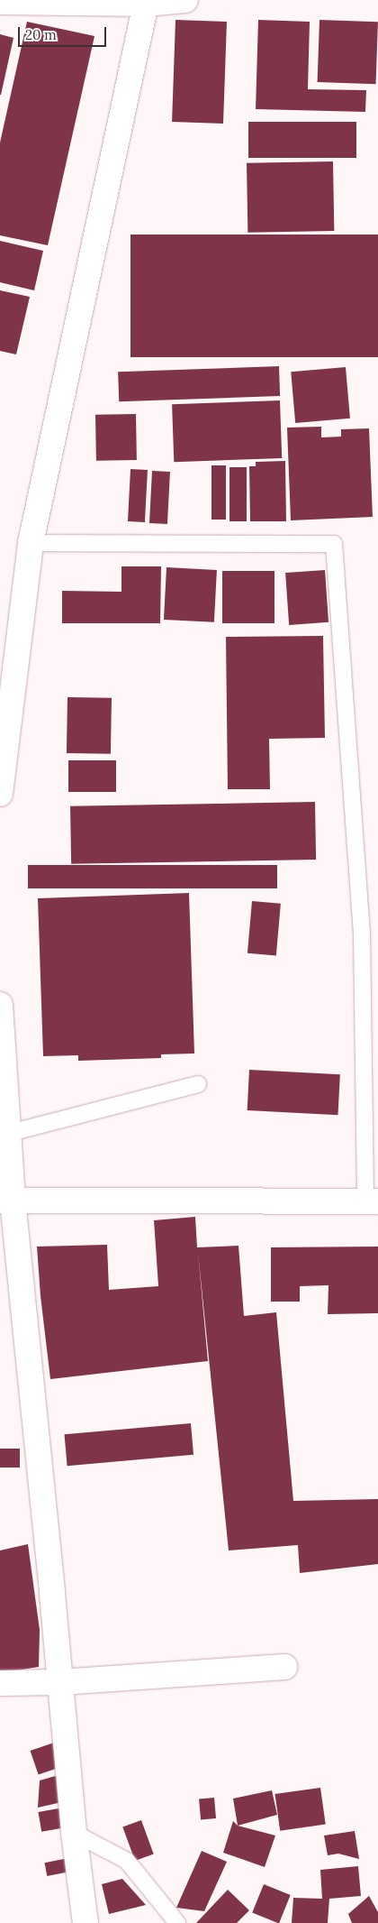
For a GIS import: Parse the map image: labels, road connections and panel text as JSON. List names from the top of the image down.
{
  "scale_bar": "20 m"
}
